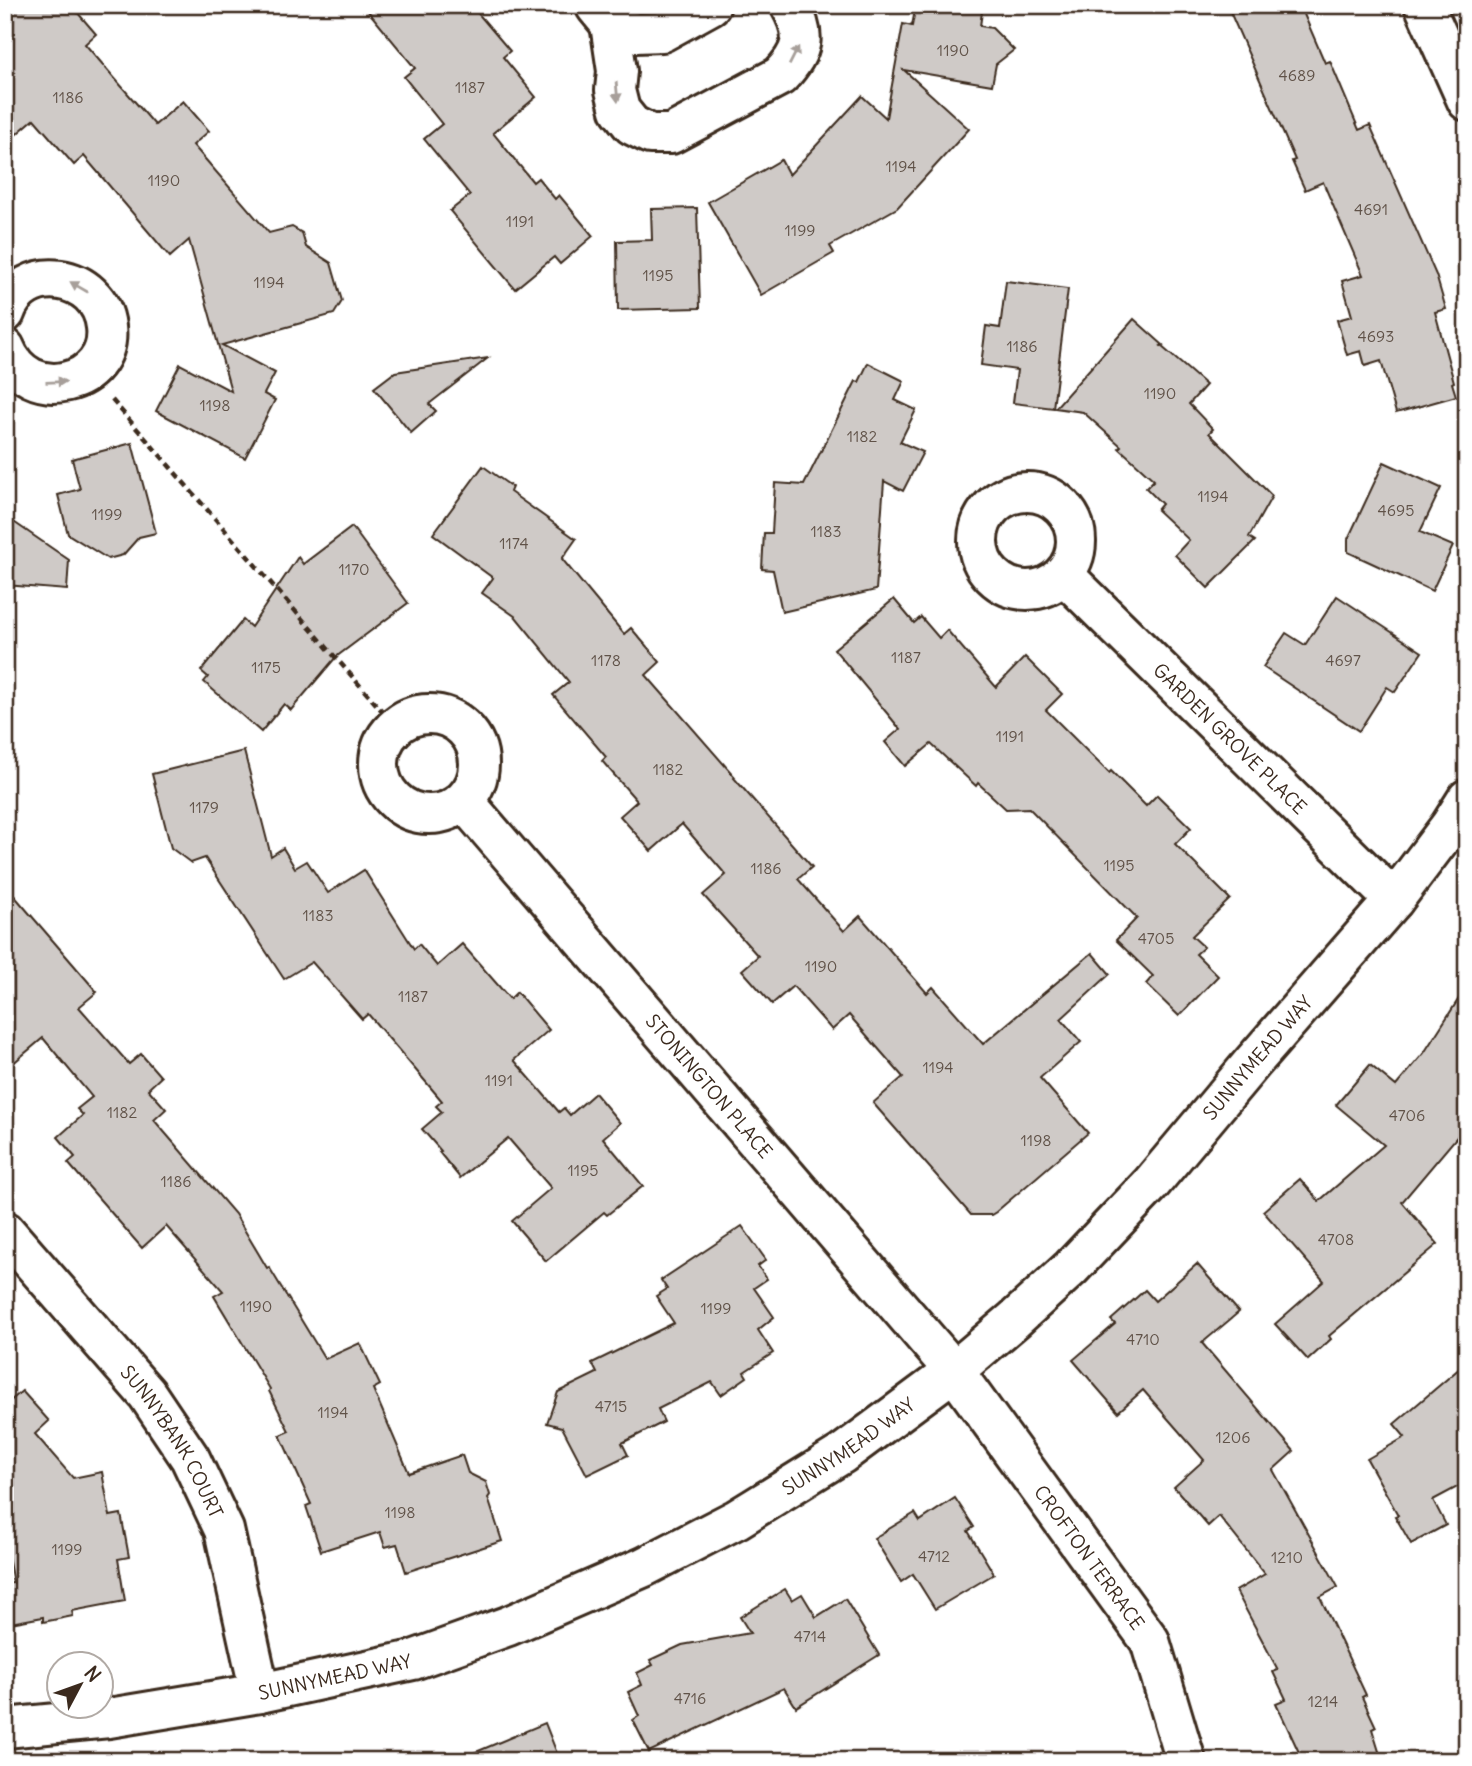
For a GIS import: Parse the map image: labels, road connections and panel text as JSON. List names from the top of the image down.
{
  "streets": {
    "street": [
      "GARDEN GROVE PLACE",
      "SUNNYMEAD WAY",
      "STONINGTON PLACE",
      "SUNNYBANK COURT",
      "CROFTON TERRACE"
    ]
  },
  "crossings": [
    ["GARDEN GROVE PLACE", "SUNNYMEAD WAY"],
    ["SUNNYMEAD WAY", "STONINGTON PLACE"],
    ["SUNNYMEAD WAY", "SUNNYBANK COURT"],
    ["SUNNYMEAD WAY", "CROFTON TERRACE"],
    ["STONINGTON PLACE", "CROFTON TERRACE"]
  ],
  "house_numbers": [
    "1190",
    "4689",
    "1187",
    "1186",
    "1194",
    "1190",
    "4691",
    "1191",
    "1199",
    "1195",
    "1194",
    "4693",
    "1186",
    "1190",
    "1198",
    "1182",
    "1194",
    "4695",
    "1199",
    "1183",
    "1174",
    "1170",
    "1187",
    "1178",
    "4697",
    "1175",
    "1191",
    "1182",
    "1179",
    "1195",
    "1186",
    "1183",
    "4705",
    "1190",
    "1187",
    "1194",
    "1191",
    "1182",
    "4706",
    "1198",
    "1195",
    "1186",
    "4708",
    "1190",
    "1199",
    "4710",
    "4715",
    "1194",
    "1206",
    "1198",
    "1199",
    "4712",
    "1210",
    "4714",
    "4716",
    "1214"
  ],
  "north": "top right"
}
